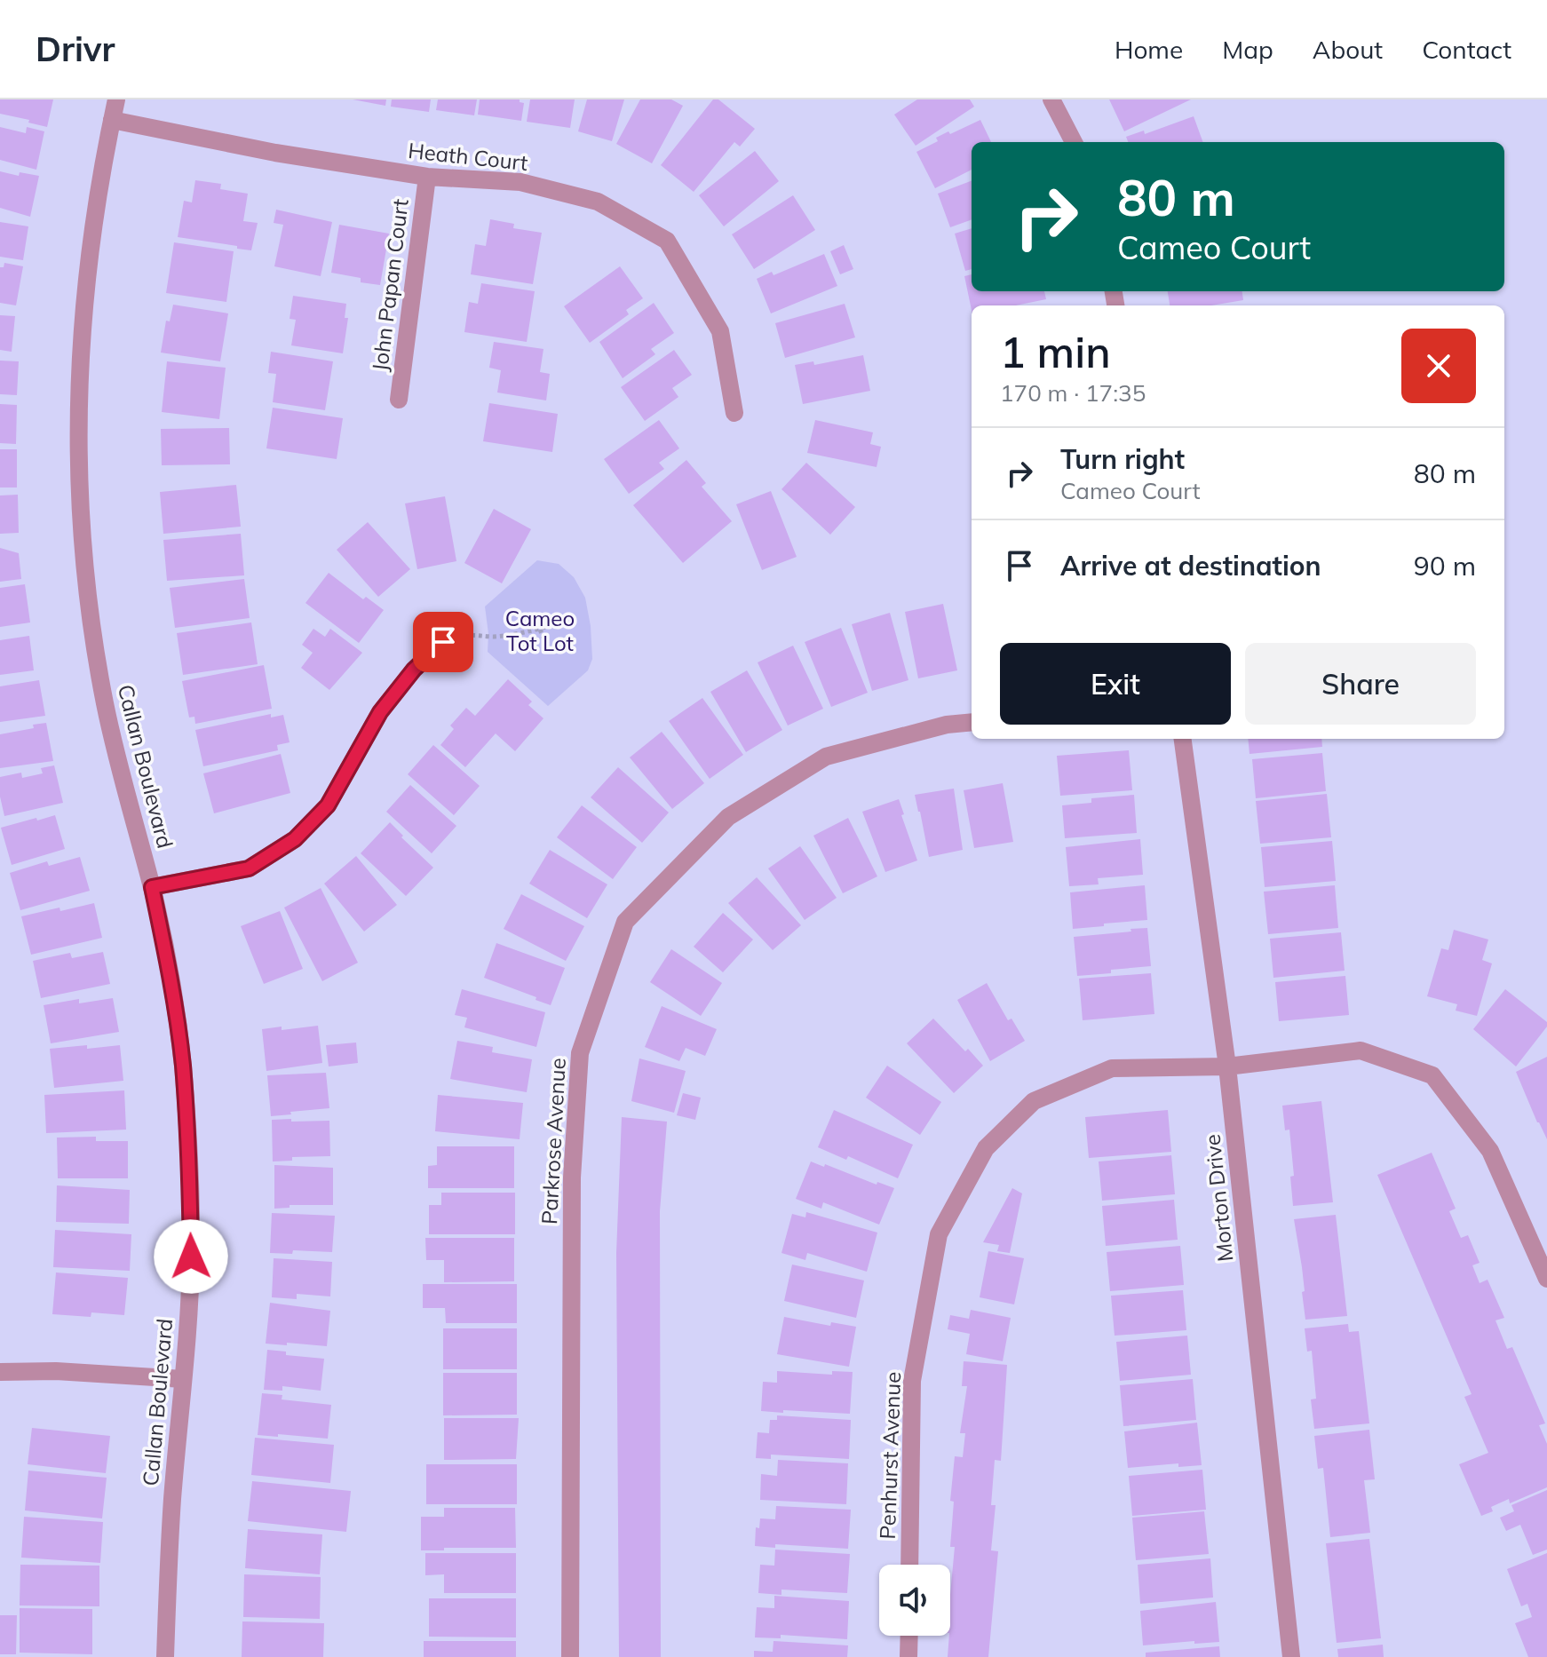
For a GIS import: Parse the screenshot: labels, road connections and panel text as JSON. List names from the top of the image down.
{
  "streets": {
    "street": [
      "Heath Court",
      "John Papan Court",
      "Callan Boulevard",
      "Parkrose Avenue",
      "Morton Drive",
      "Penhurst Avenue"
    ]
  },
  "crossings": [
    ["Heath Court", "John Papan Court"],
    ["Heath Court", "Callan Boulevard"],
    ["Morton Drive", "Penhurst Avenue"]
  ],
  "parks": ["Cameo Tot Lot"],
  "page": {
    "header": "Drivr",
    "nav": [
      "Home",
      "Map",
      "About",
      "Contact"
    ],
    "turn": ["80 m", "Cameo Court"],
    "heading": ["1 min", "170 m · 17:35"],
    "list": [
      {
        "name": "Turn right",
        "note": "Cameo Court",
        "value": "80 m"
      },
      {
        "name": "Arrive at destination",
        "value": "90 m"
      }
    ],
    "buttons": ["Exit", "Share"]
  }
}
